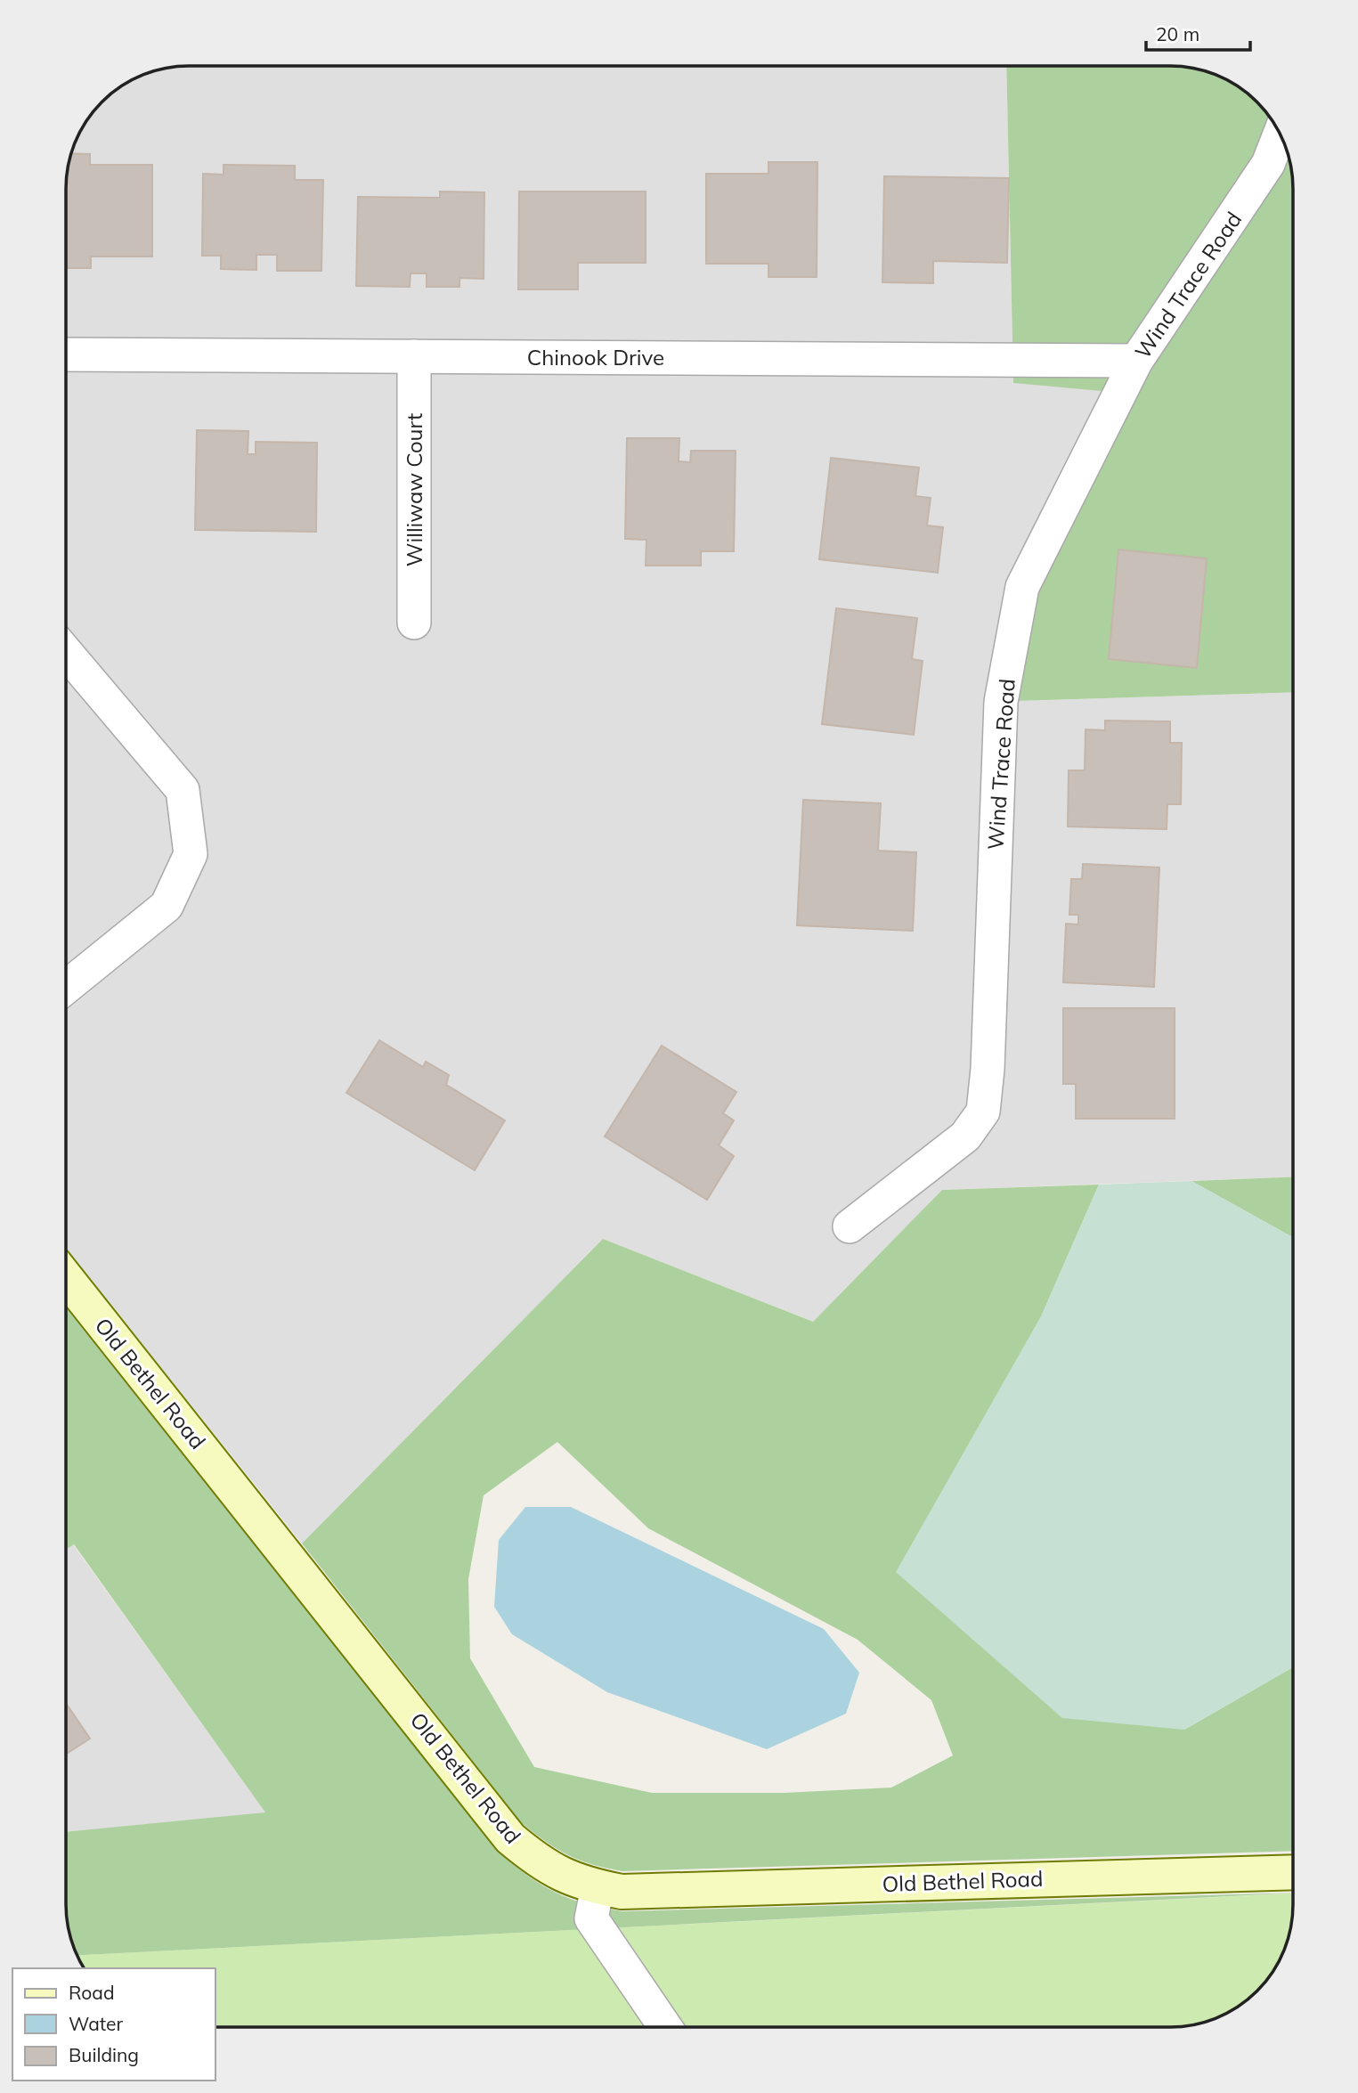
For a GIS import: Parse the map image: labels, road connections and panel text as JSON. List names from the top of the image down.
{
  "streets": {
    "street": [
      "Wind Trace Road",
      "Chinook Drive",
      "Williwaw Court",
      "Old Bethel Road"
    ]
  },
  "crossings": [
    ["Wind Trace Road", "Chinook Drive"],
    ["Chinook Drive", "Williwaw Court"]
  ],
  "legend": ["Road", "Water", "Building"],
  "scale_bar": "20 m"
}
